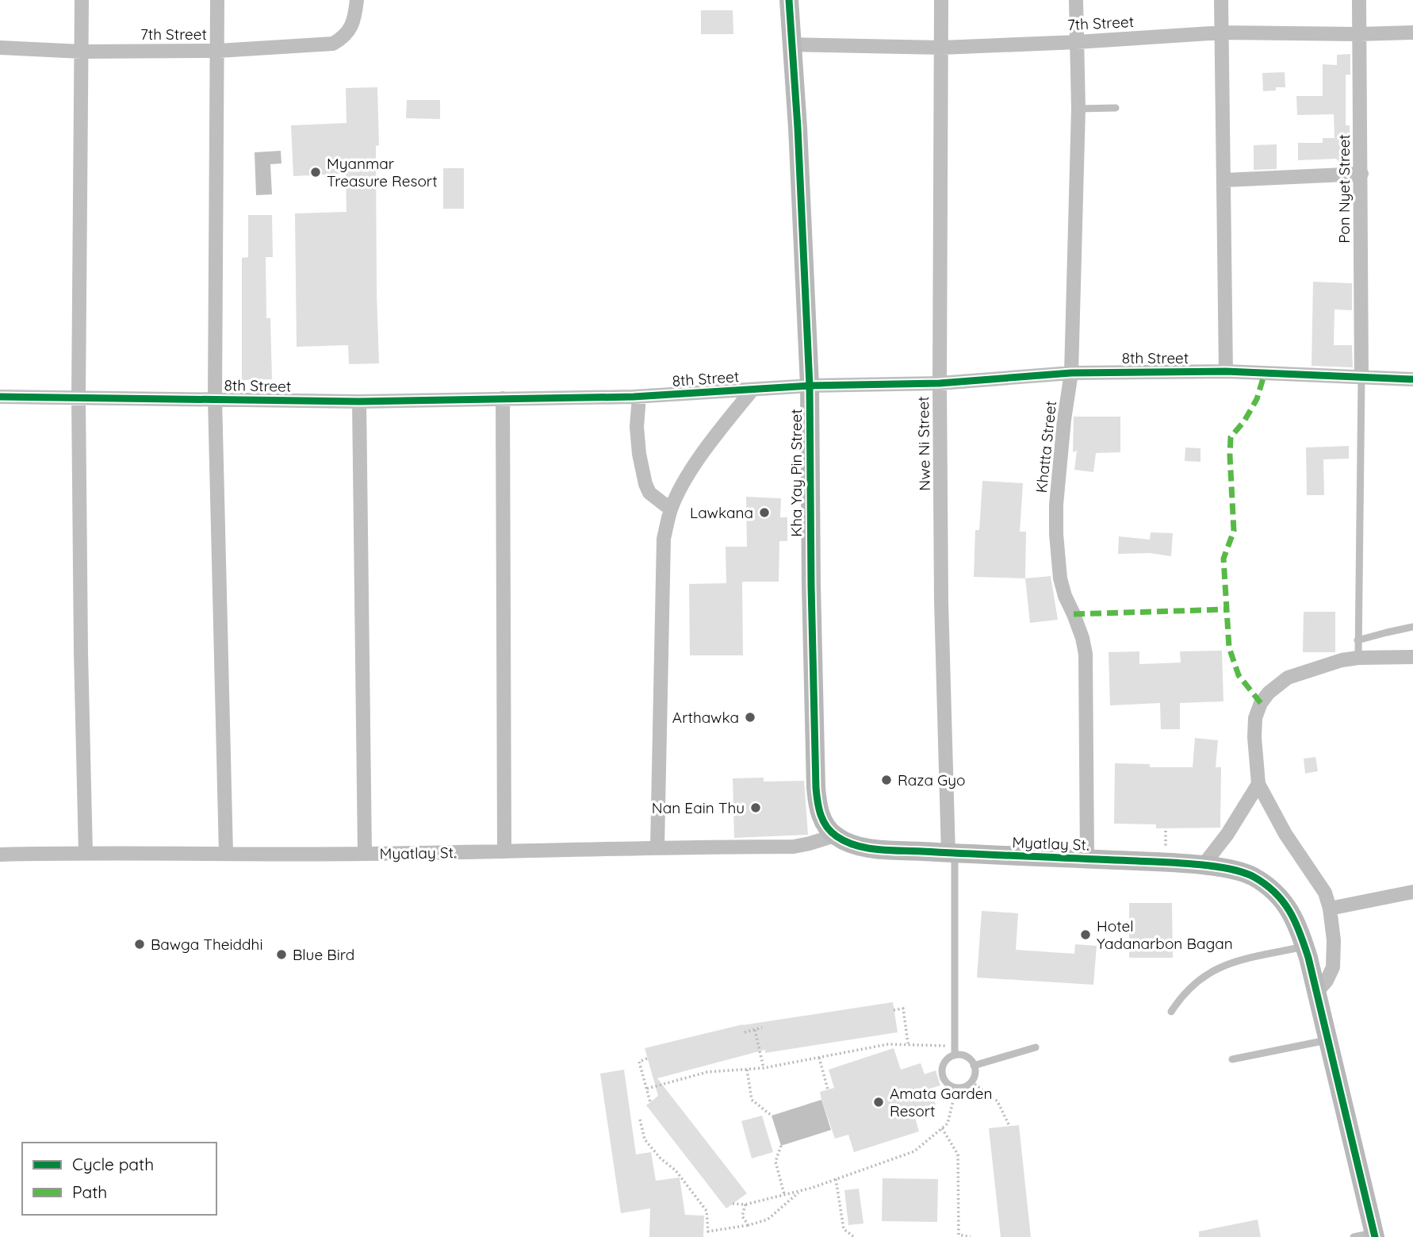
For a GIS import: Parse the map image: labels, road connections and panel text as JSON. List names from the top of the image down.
{
  "streets": {
    "street": [
      "7th Street",
      "Pon Nyet Street",
      "8th Street",
      "Nwe Ni Street",
      "Khatta Street",
      "Kha Yay Pin Street",
      "Myatlay St."
    ]
  },
  "crossings": [
    ["7th Street", "Pon Nyet Street"],
    ["7th Street", "Nwe Ni Street"],
    ["7th Street", "Khatta Street"],
    ["7th Street", "Kha Yay Pin Street"],
    ["Pon Nyet Street", "8th Street"],
    ["8th Street", "Nwe Ni Street"],
    ["8th Street", "Khatta Street"],
    ["8th Street", "Kha Yay Pin Street"],
    ["Nwe Ni Street", "Myatlay St."],
    ["Khatta Street", "Myatlay St."],
    ["Kha Yay Pin Street", "Myatlay St."]
  ],
  "places": [
    "Myanmar Treasure Resort",
    "Lawkana",
    "Arthawka",
    "Raza Gyo",
    "Nan Eain Thu",
    "Hotel Yadanarbon Bagan",
    "Bawga Theiddhi",
    "Blue Bird",
    "Amata Garden Resort"
  ],
  "legend": ["Cycle path", "Path"]
}
